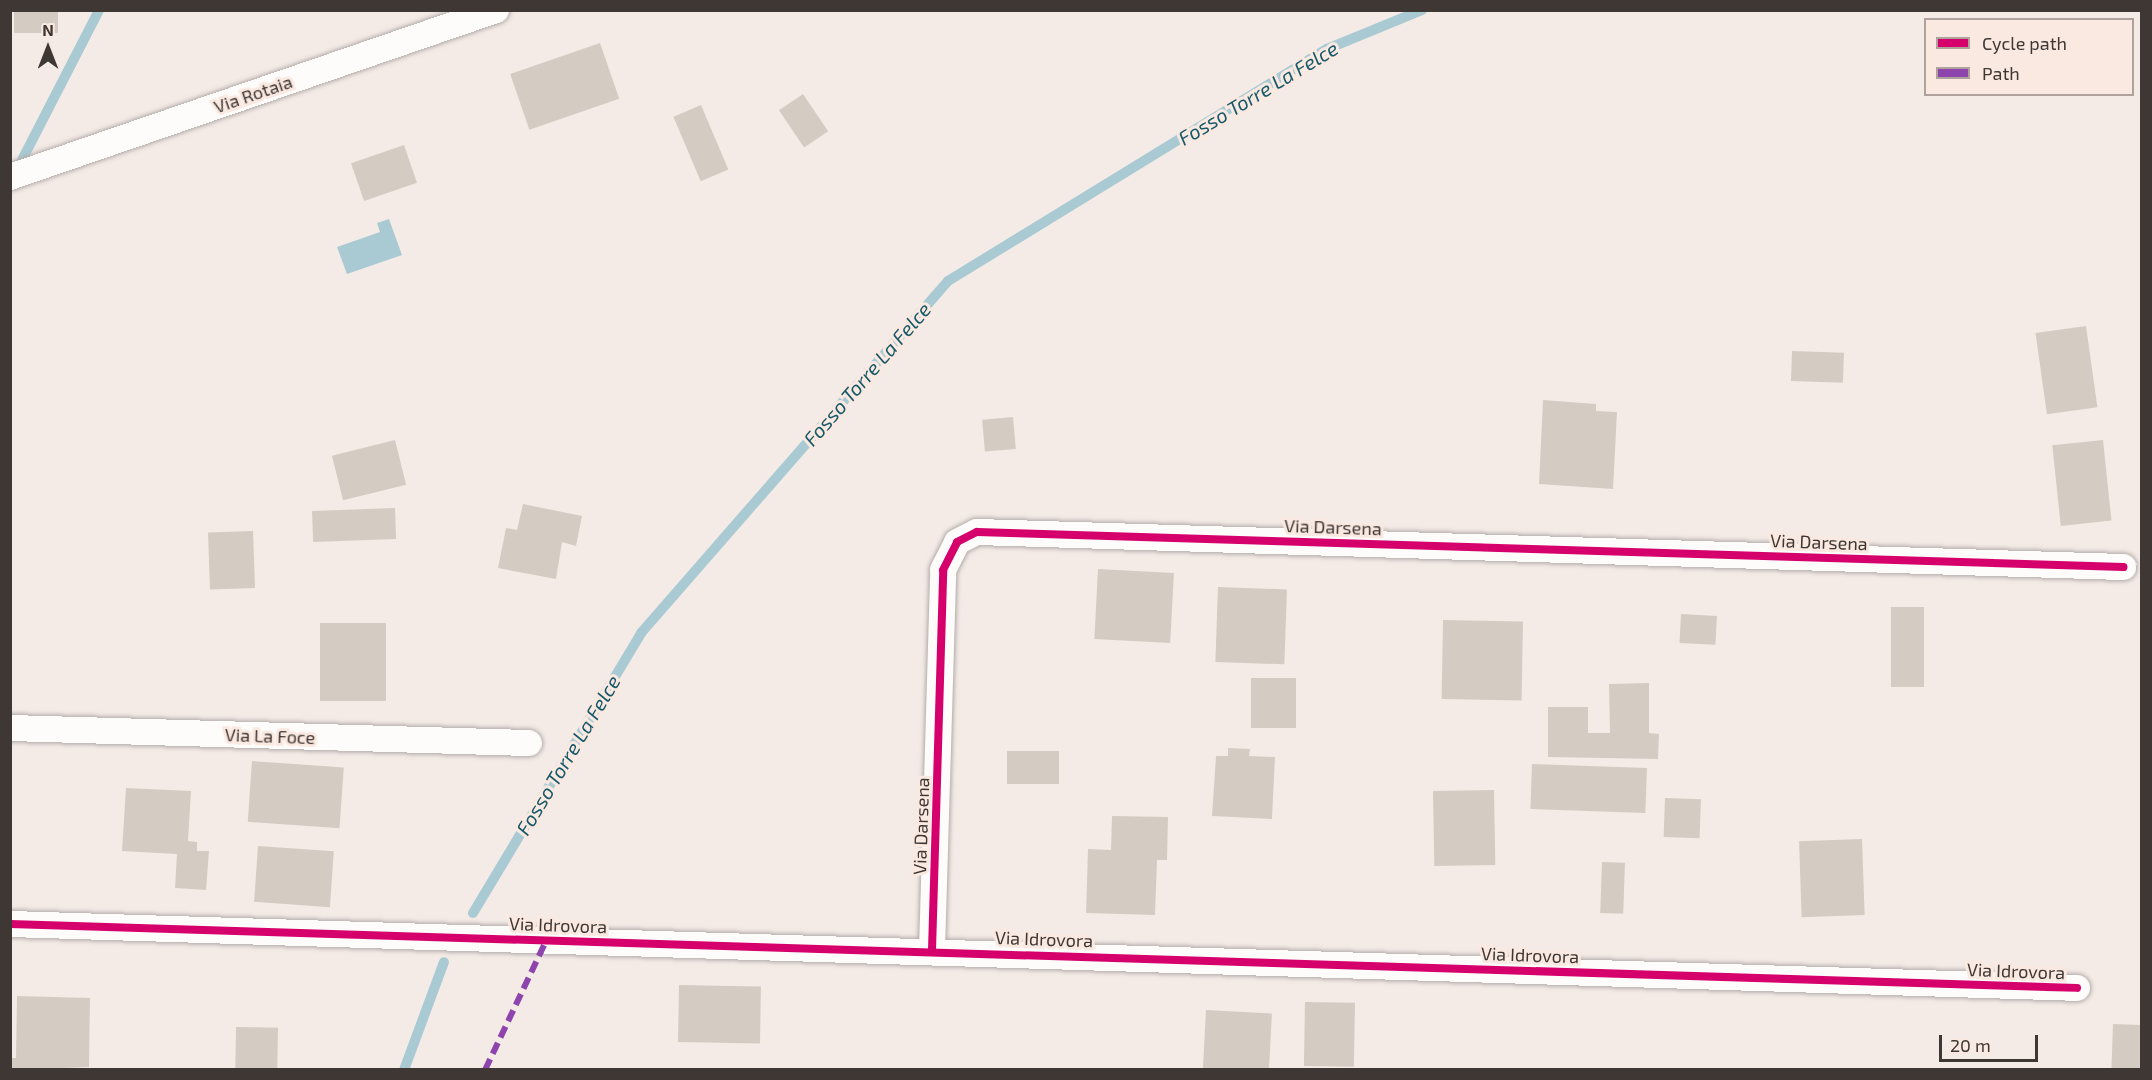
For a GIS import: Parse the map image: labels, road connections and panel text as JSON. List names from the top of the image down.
{
  "streets": {
    "street": [
      "Via Rotaia",
      "Via Darsena",
      "Via La Foce",
      "Via Idrovora"
    ]
  },
  "crossings": [
    ["Via Darsena", "Via Idrovora"]
  ],
  "water": ["Fosso Torre La Felce"],
  "legend": ["Cycle path", "Path"],
  "scale_bar": "20 m",
  "north": "top"
}
